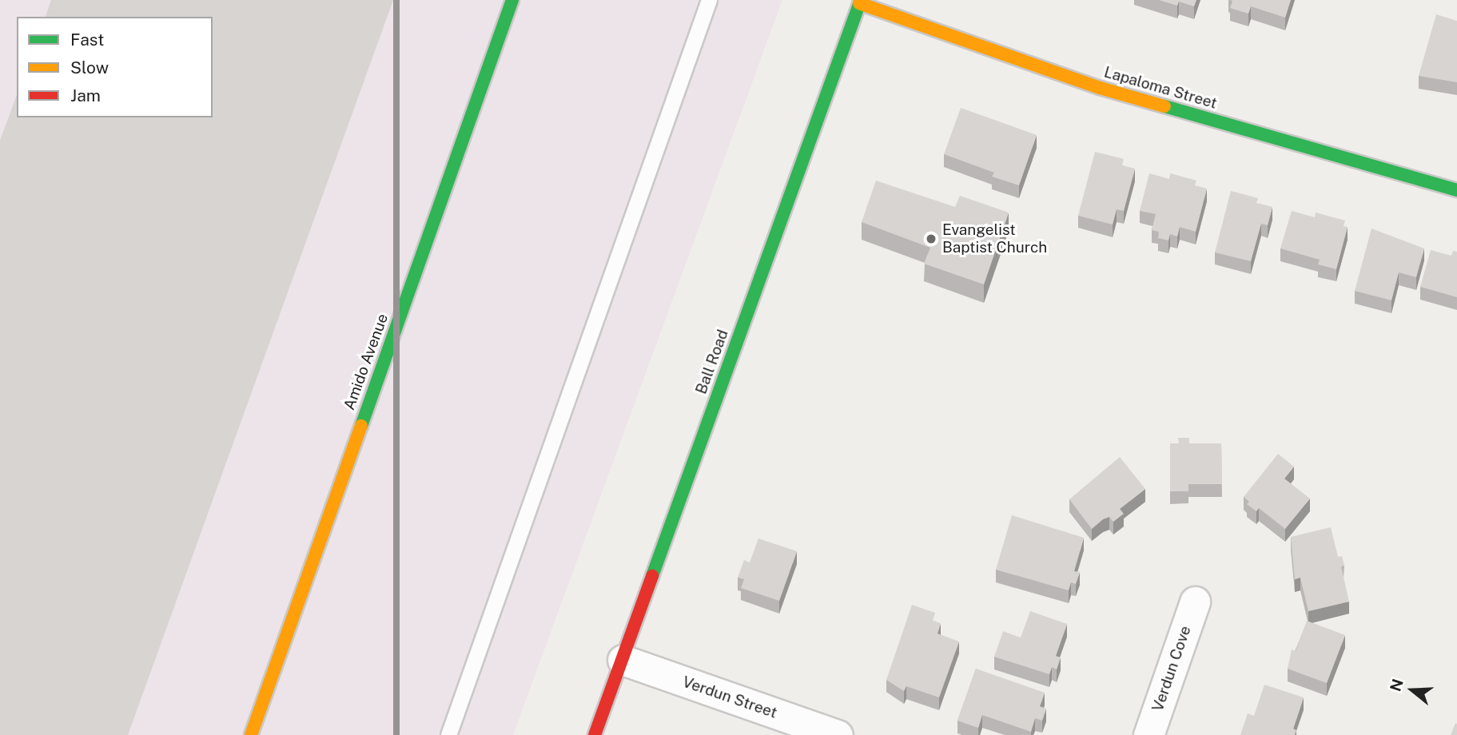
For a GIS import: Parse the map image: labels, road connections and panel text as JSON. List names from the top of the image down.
{
  "streets": {
    "street": [
      "Lapaloma Street",
      "Amido Avenue",
      "Ball Road",
      "Verdun Cove",
      "Verdun Street"
    ]
  },
  "crossings": [
    ["Lapaloma Street", "Ball Road"],
    ["Ball Road", "Verdun Street"]
  ],
  "places": ["Evangelist Baptist Church"],
  "legend": ["Fast", "Slow", "Jam"],
  "north": "left"
}
